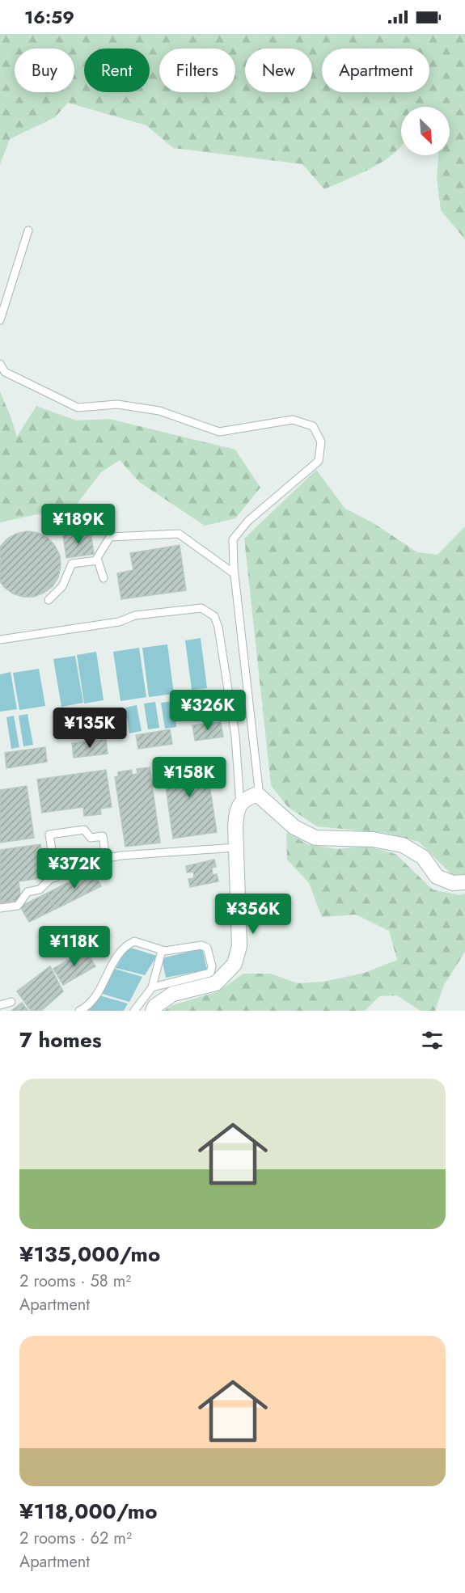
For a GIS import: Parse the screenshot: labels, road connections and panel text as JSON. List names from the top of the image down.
{
  "north": "bottom right",
  "page": {
    "status": "16:59",
    "chip": [
      "Buy",
      "Rent",
      "Filters",
      "New",
      "Apartment"
    ],
    "price": [
      "¥189K",
      "¥326K",
      "¥135K",
      "¥158K",
      "¥372K",
      "¥356K",
      "¥118K"
    ],
    "heading": "7 homes",
    "list": [
      {
        "name": "¥135,000/mo",
        "note": "2 rooms · 58 m² · Apartment"
      },
      {
        "name": "¥118,000/mo",
        "note": "2 rooms · 62 m² · Apartment"
      }
    ]
  }
}
